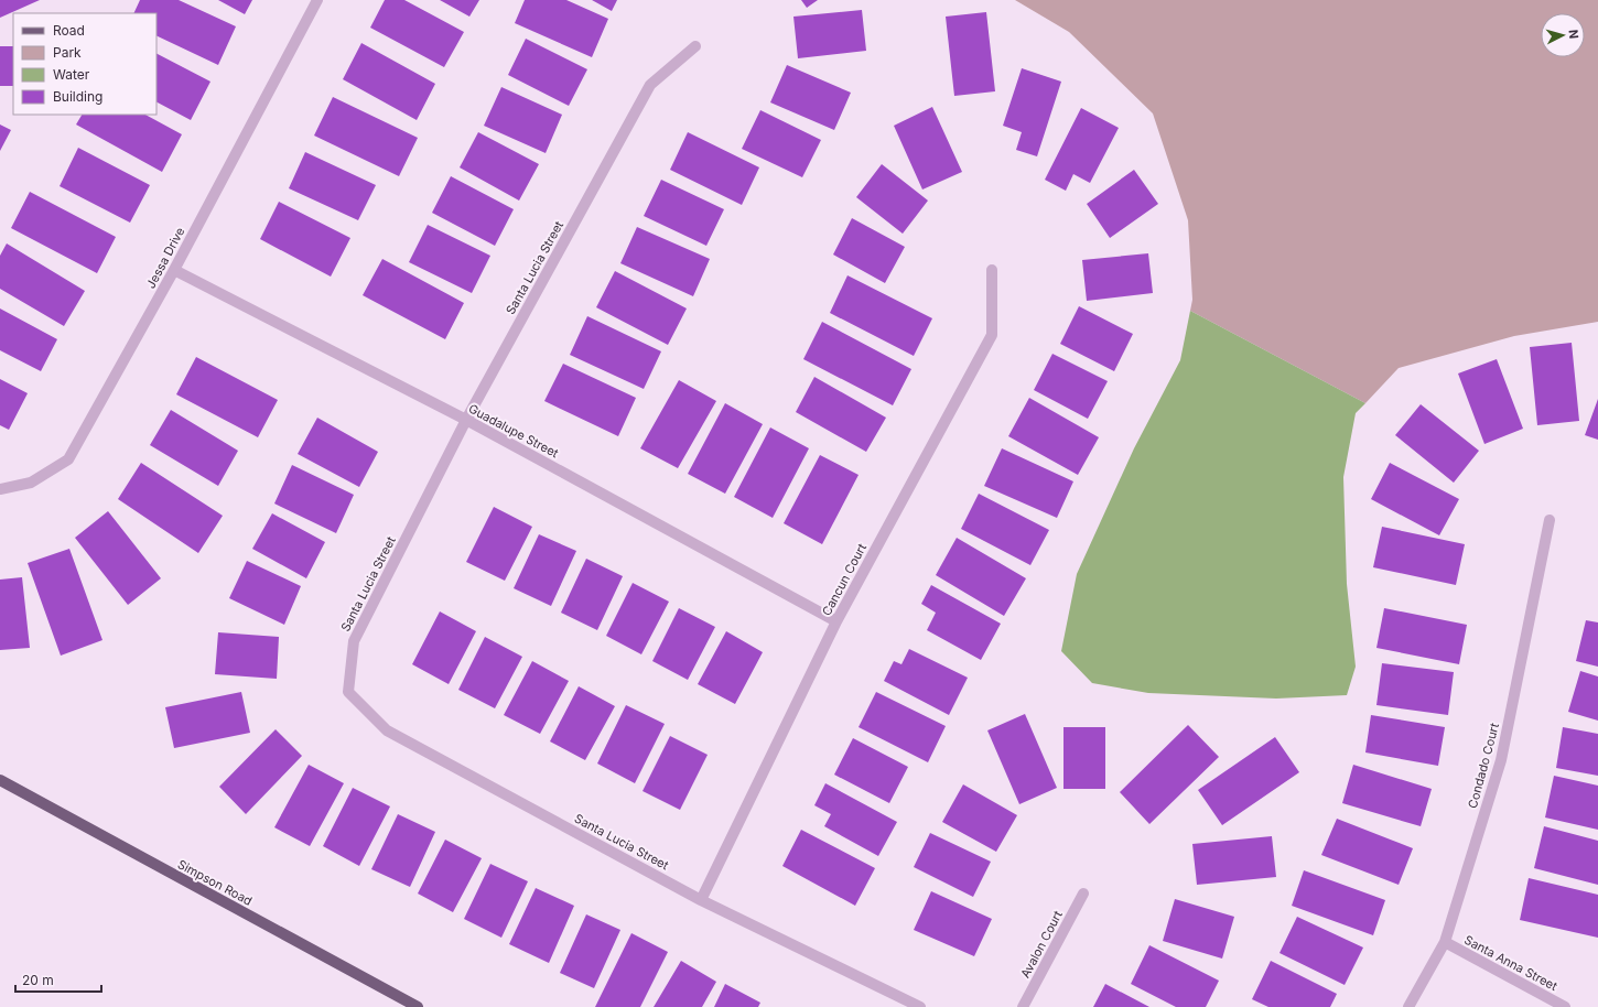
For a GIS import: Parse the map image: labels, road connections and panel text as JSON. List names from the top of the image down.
{
  "streets": {
    "main road": ["Simpson Road"],
    "street": [
      "Jessa Drive",
      "Santa Lucia Street",
      "Guadalupe Street",
      "Cancun Court",
      "Condado Court",
      "Avalon Court",
      "Santa Anna Street"
    ]
  },
  "crossings": [
    ["Jessa Drive", "Guadalupe Street"],
    ["Santa Lucia Street", "Guadalupe Street"],
    ["Santa Lucia Street", "Cancun Court"],
    ["Guadalupe Street", "Cancun Court"],
    ["Condado Court", "Santa Anna Street"]
  ],
  "legend": [
    "Road",
    "Park",
    "Water",
    "Building"
  ],
  "scale_bar": "20 m",
  "north": "right"
}
